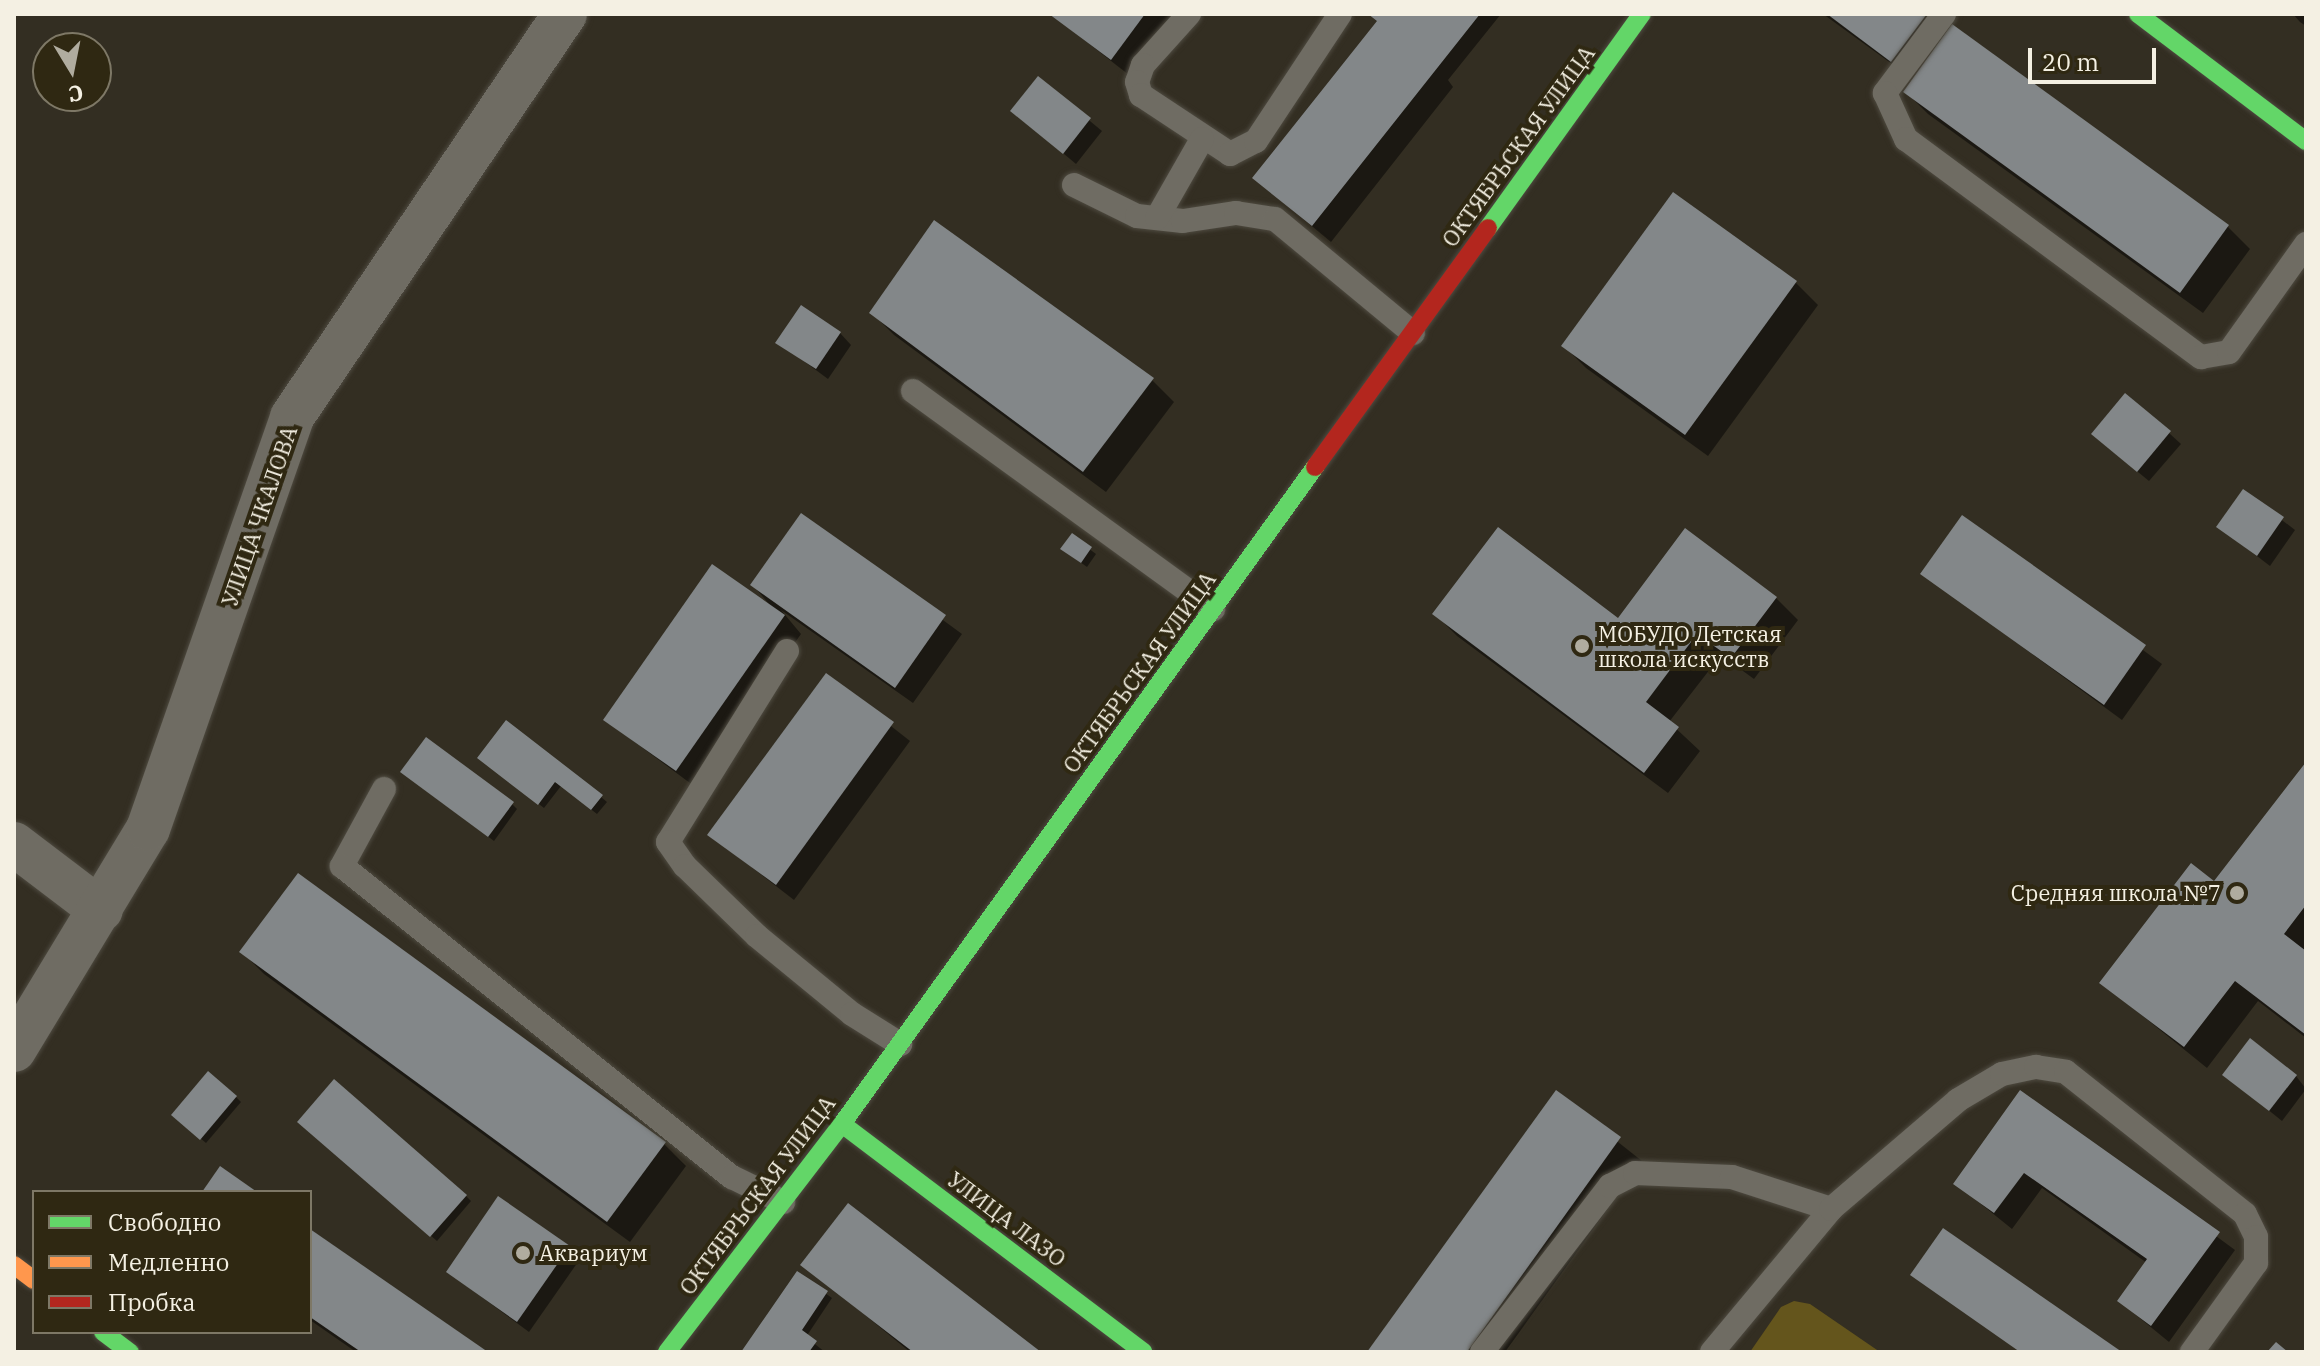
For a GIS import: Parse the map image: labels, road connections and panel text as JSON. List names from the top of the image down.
{
  "streets": {
    "main road": ["ОКТЯБРЬСКАЯ УЛИЦА", "УЛИЦА ЛАЗО"],
    "street": ["УЛИЦА ЧКАЛОВА"]
  },
  "crossings": [
    ["ОКТЯБРЬСКАЯ УЛИЦА", "УЛИЦА ЛАЗО"]
  ],
  "places": ["МОБУДО Детская школа искусcтв", "Средняя школа №7", "Аквариум"],
  "legend": ["Свободно", "Медленно", "Пробка"],
  "scale_bar": "20 m",
  "north": "bottom"
}
